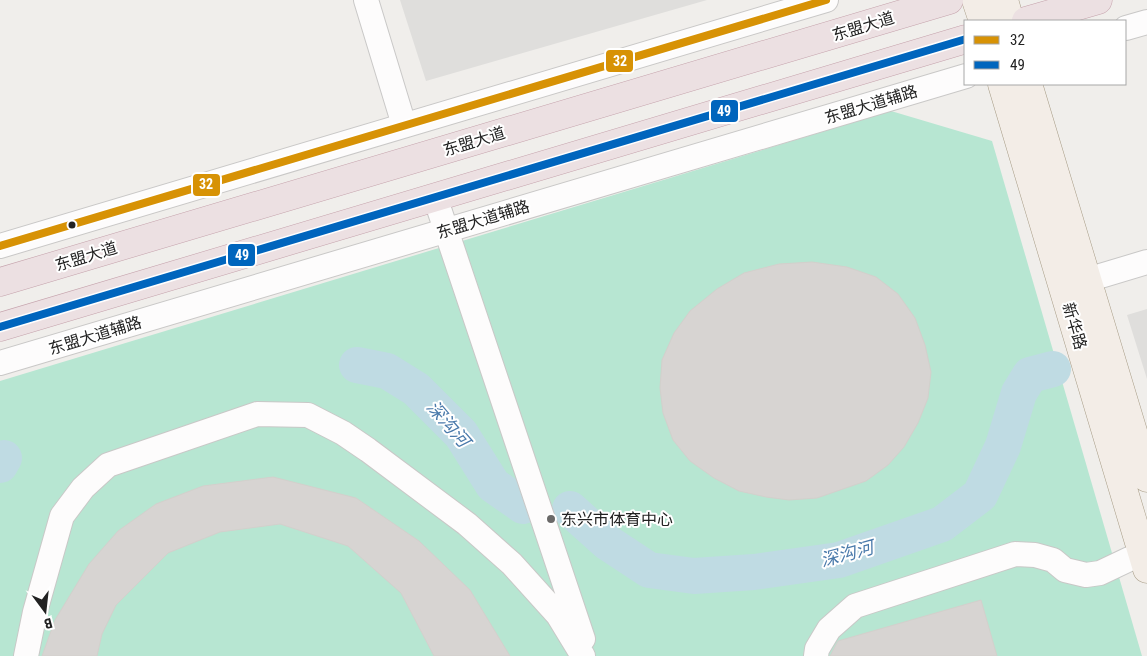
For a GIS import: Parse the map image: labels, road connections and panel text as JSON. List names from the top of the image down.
{
  "streets": {
    "highway": ["东盟大道"],
    "main road": ["新华路"],
    "street": ["东盟大道辅路"]
  },
  "water": ["深沟河"],
  "places": ["东兴市体育中心"],
  "lines": ["transit line 32", "transit line 49"],
  "legend": ["32", "49"],
  "north": "bottom"
}
